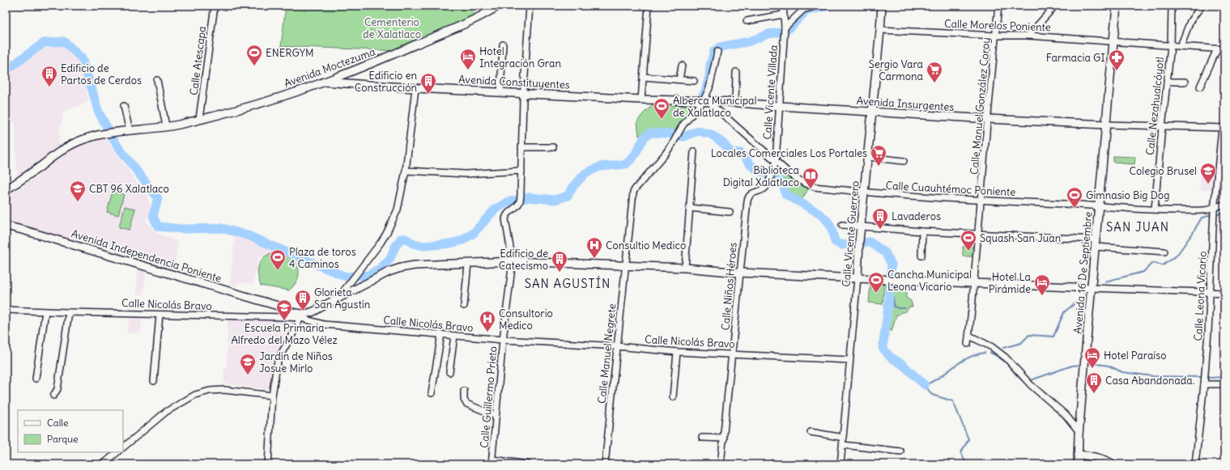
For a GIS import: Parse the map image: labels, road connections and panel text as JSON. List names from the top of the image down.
{
  "streets": {
    "main road": [
      "Avenida Moctezuma",
      "Avenida Constituyentes",
      "Avenida Insurgentes",
      "Calle Vicente Guerrero",
      "Avenida Independencia Poniente",
      "Avenida 16 De Septiembre"
    ],
    "street": [
      "Calle Morelos Poniente",
      "Calle Atescapa",
      "Calle Vicente Villada",
      "Calle Manuel González Coroy",
      "Calle Nezahualcóyotl",
      "Calle Cuauhtémoc Poniente",
      "Calle Niños Héroes",
      "Calle Leona Vicario",
      "Calle Nicolás Bravo",
      "Calle Manuel Negrete",
      "Calle Guillermo Prieto"
    ]
  },
  "crossings": [
    ["Calle Morelos Poniente", "Calle Manuel González Coroy"],
    ["Calle Morelos Poniente", "Calle Nezahualcóyotl"],
    ["Calle Morelos Poniente", "Calle Vicente Guerrero"],
    ["Calle Morelos Poniente", "Avenida 16 De Septiembre"],
    ["Calle Atescapa", "Avenida Moctezuma"],
    ["Avenida Moctezuma", "Avenida Constituyentes"],
    ["Avenida Constituyentes", "Avenida Insurgentes"],
    ["Avenida Constituyentes", "Calle Cuauhtémoc Poniente"],
    ["Avenida Constituyentes", "Calle Manuel Negrete"],
    ["Calle Vicente Villada", "Avenida Insurgentes"],
    ["Calle Vicente Villada", "Calle Cuauhtémoc Poniente"],
    ["Calle Vicente Villada", "Calle Niños Héroes"],
    ["Avenida Insurgentes", "Calle Manuel González Coroy"],
    ["Avenida Insurgentes", "Calle Cuauhtémoc Poniente"],
    ["Avenida Insurgentes", "Calle Vicente Guerrero"],
    ["Avenida Insurgentes", "Avenida 16 De Septiembre"],
    ["Avenida Insurgentes", "Calle Manuel Negrete"],
    ["Calle Manuel González Coroy", "Calle Cuauhtémoc Poniente"],
    ["Calle Manuel González Coroy", "Avenida Independencia Poniente"],
    ["Calle Nezahualcóyotl", "Calle Cuauhtémoc Poniente"],
    ["Calle Cuauhtémoc Poniente", "Calle Vicente Guerrero"],
    ["Calle Cuauhtémoc Poniente", "Avenida 16 De Septiembre"],
    ["Calle Cuauhtémoc Poniente", "Calle Leona Vicario"],
    ["Calle Cuauhtémoc Poniente", "Calle Manuel Negrete"],
    ["Calle Vicente Guerrero", "Avenida Independencia Poniente"],
    ["Calle Vicente Guerrero", "Calle Nicolás Bravo"],
    ["Avenida Independencia Poniente", "Avenida 16 De Septiembre"],
    ["Avenida Independencia Poniente", "Calle Niños Héroes"],
    ["Avenida Independencia Poniente", "Calle Nicolás Bravo"],
    ["Avenida Independencia Poniente", "Calle Manuel Negrete"],
    ["Avenida Independencia Poniente", "Calle Guillermo Prieto"],
    ["Calle Niños Héroes", "Calle Nicolás Bravo"],
    ["Calle Nicolás Bravo", "Calle Manuel Negrete"],
    ["Calle Nicolás Bravo", "Calle Guillermo Prieto"]
  ],
  "districts": ["SAN JUAN", "SAN AGUSTÍN"],
  "parks": ["Cementerio de Xalatlaco"],
  "places": {
    "sports": [
      "ENERGYM",
      "Alberca Municipal de Xalatlaco",
      "Gimnasio Big Dog",
      "Squash San Juan",
      "Plaza de toros 4 Caminos",
      "Cancha Municipal Leona Vicario"
    ],
    "hotel": ["Hotel Integración Gran", "Hotel La Pirámide", "Hotel Paraíso"],
    "pharmacy": ["Farmacia GI"],
    "supermarket": ["Sergio Vara Carmona", "Locales Comerciales Los Portales"],
    "building": [
      "Edificio de Partos de Cerdos",
      "Edificio en Construcción",
      "Lavaderos",
      "Edificio de Catecismo",
      "Glorieta San Agustín",
      "Casa Abandonada."
    ],
    "school or university": [
      "Colegio Brusel",
      "CBT 96 Xalatlaco",
      "Escuela Primaria Alfredo del Mazo Vélez",
      "Jardín de Niños Josue Mirlo"
    ],
    "library": ["Biblioteca Digital Xalatlaco"],
    "hospital": ["Consultio Medico", "Consultorio Medico"]
  },
  "legend": ["Calle", "Parque"]
}
